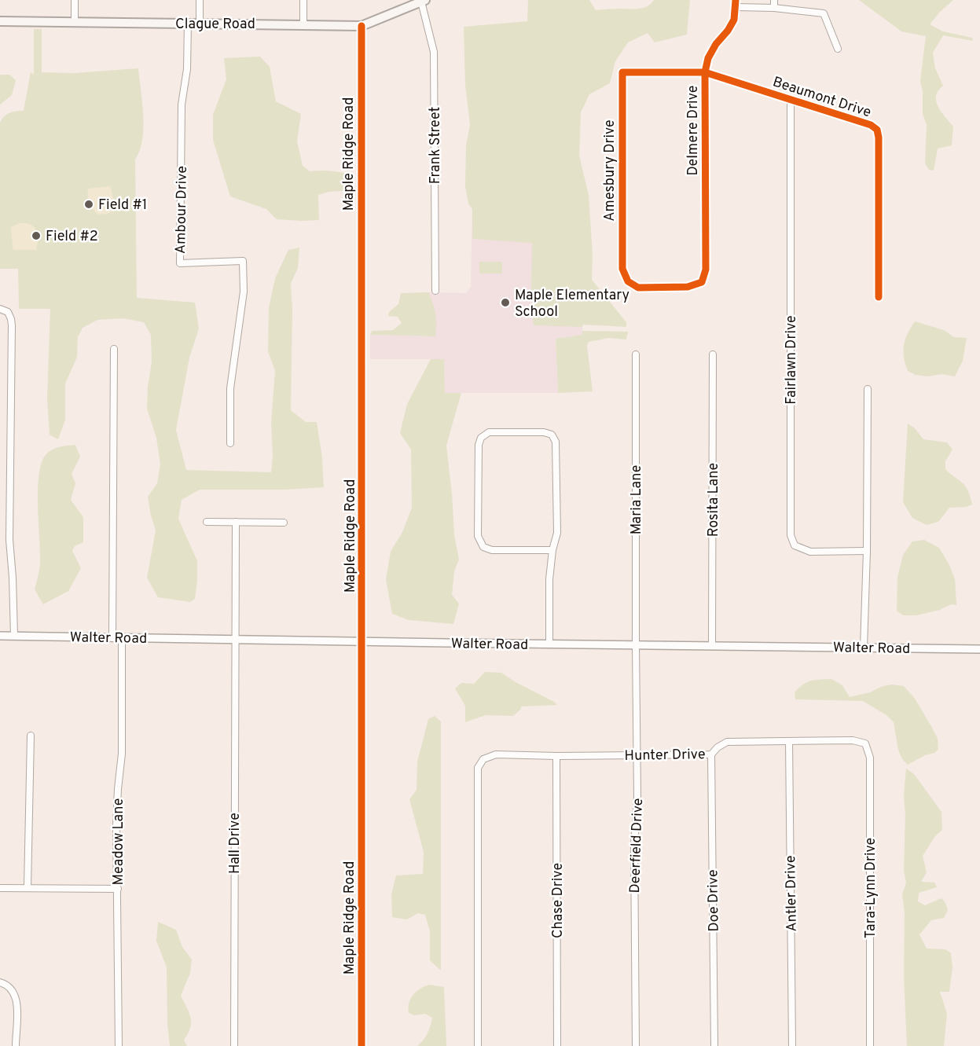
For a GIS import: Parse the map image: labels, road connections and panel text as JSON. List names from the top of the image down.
{
  "streets": {
    "main road": ["Clague Road"],
    "street": [
      "Beaumont Drive",
      "Delmere Drive",
      "Frank Street",
      "Maple Ridge Road",
      "Amesbury Drive",
      "Ambour Drive",
      "Fairlawn Drive",
      "Maria Lane",
      "Rosita Lane",
      "Walter Road",
      "Hunter Drive",
      "Meadow Lane",
      "Hall Drive",
      "Deerfield Drive",
      "Tara-Lynn Drive",
      "Antler Drive",
      "Chase Drive",
      "Doe Drive"
    ]
  },
  "crossings": [
    ["Clague Road", "Frank Street"],
    ["Clague Road", "Maple Ridge Road"],
    ["Clague Road", "Ambour Drive"],
    ["Beaumont Drive", "Delmere Drive"],
    ["Beaumont Drive", "Amesbury Drive"],
    ["Beaumont Drive", "Fairlawn Drive"],
    ["Delmere Drive", "Amesbury Drive"],
    ["Maple Ridge Road", "Walter Road"],
    ["Maria Lane", "Walter Road"],
    ["Maria Lane", "Deerfield Drive"],
    ["Rosita Lane", "Walter Road"],
    ["Walter Road", "Meadow Lane"],
    ["Walter Road", "Hall Drive"],
    ["Walter Road", "Deerfield Drive"],
    ["Hunter Drive", "Deerfield Drive"],
    ["Hunter Drive", "Tara-Lynn Drive"],
    ["Hunter Drive", "Antler Drive"],
    ["Hunter Drive", "Chase Drive"],
    ["Hunter Drive", "Doe Drive"]
  ],
  "places": ["Field #1", "Field #2", "Maple Elementary School"]
}
